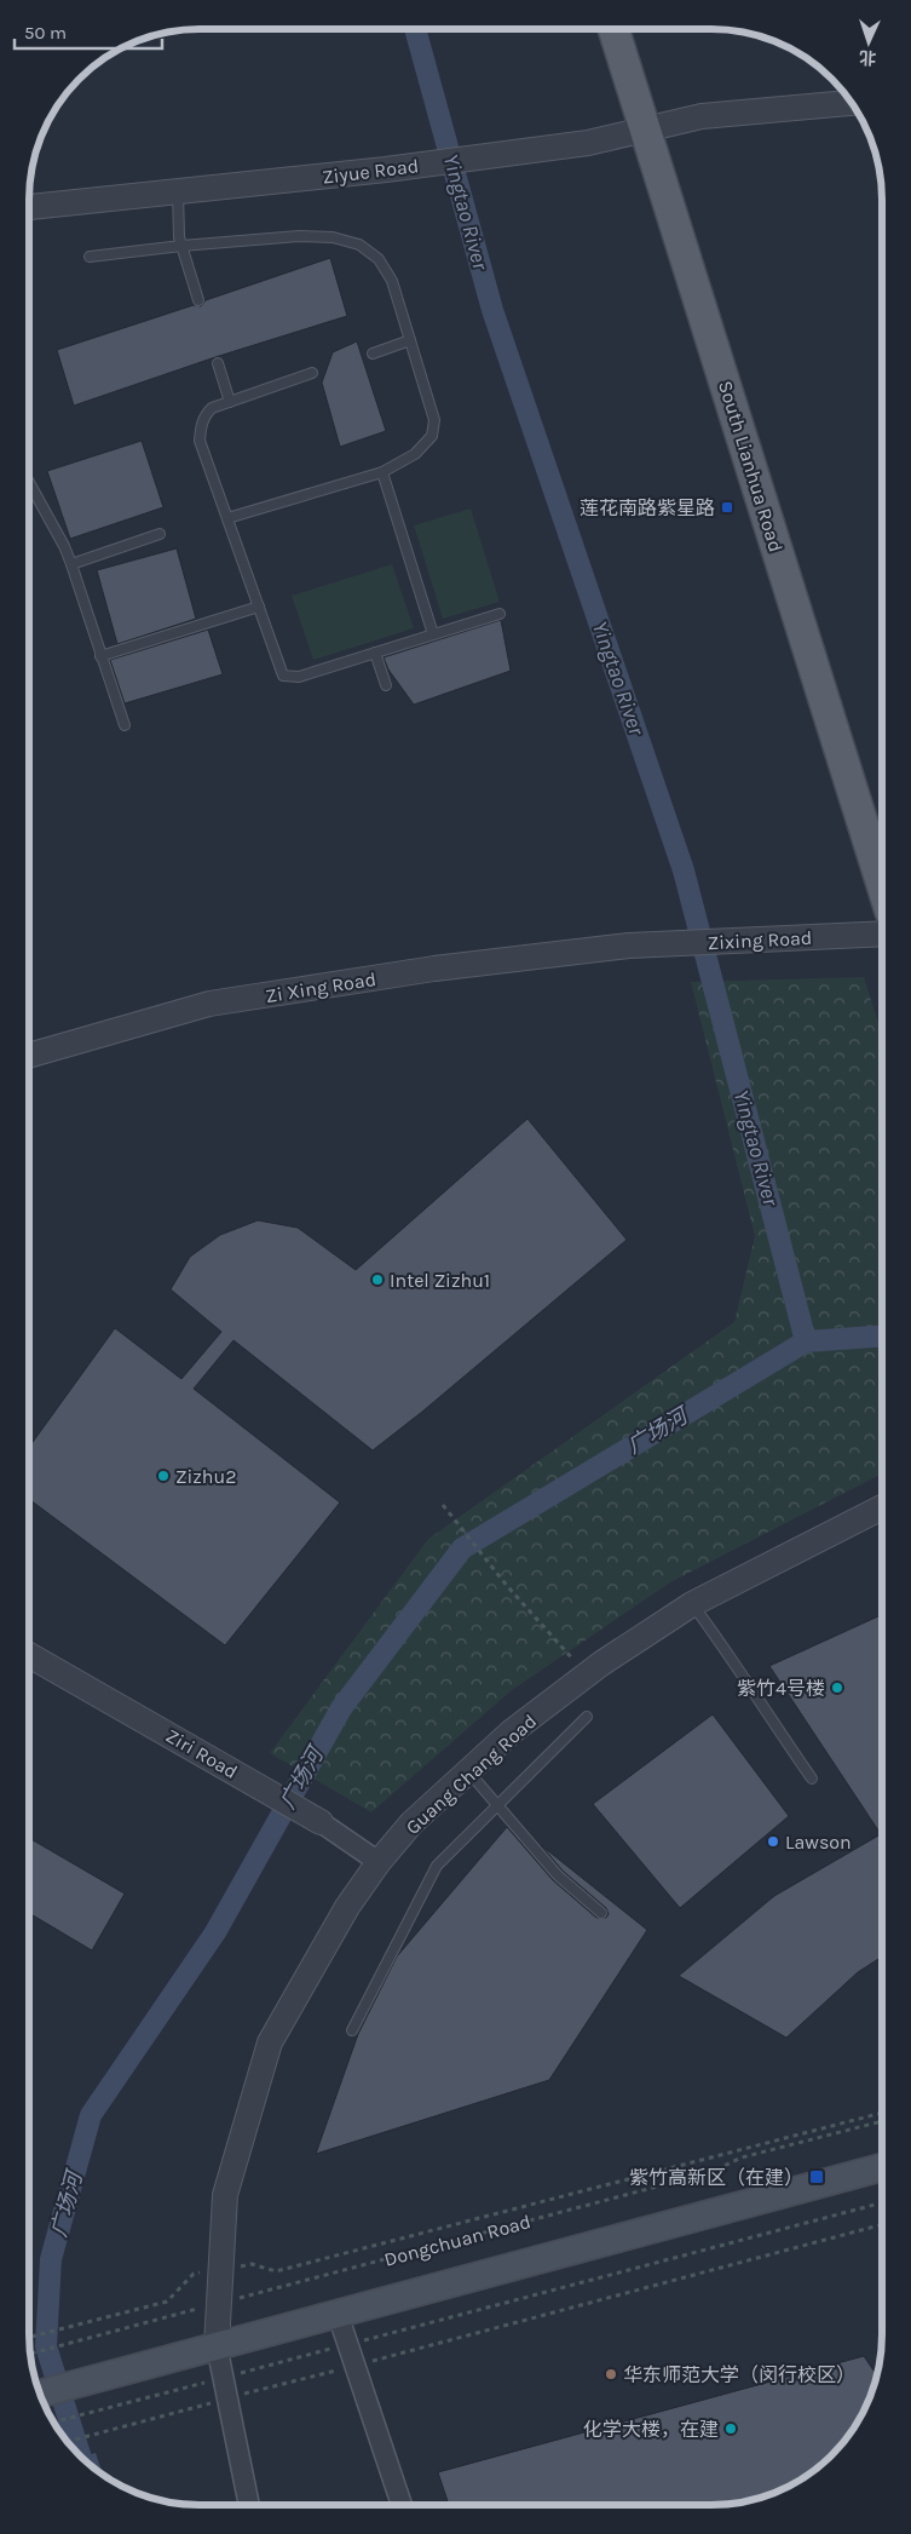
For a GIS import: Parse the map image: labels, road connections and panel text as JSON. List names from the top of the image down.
{
  "streets": {
    "main road": ["South Lianhua Road", "Dongchuan Road"],
    "street": [
      "Ziyue Road",
      "Zixing Road",
      "Zi Xing Road",
      "Ziri Road",
      "Guang Chang Road"
    ]
  },
  "crossings": [
    ["Ziyue Road", "South Lianhua Road"],
    ["Zixing Road", "Zi Xing Road"],
    ["Ziri Road", "Guang Chang Road"],
    ["Guang Chang Road", "Dongchuan Road"]
  ],
  "water": ["Yingtao River", "广场河"],
  "places": {
    "transit": ["莲花南路紫星路", "紫竹高新区（在建）"],
    "other": [
      "Intel Zizhu1",
      "Zizhu2",
      "紫竹4号楼",
      "Lawson",
      "华东师范大学（闵行校区）",
      "化学大楼，在建"
    ]
  },
  "scale_bar": "50 m",
  "north": "bottom"
}
